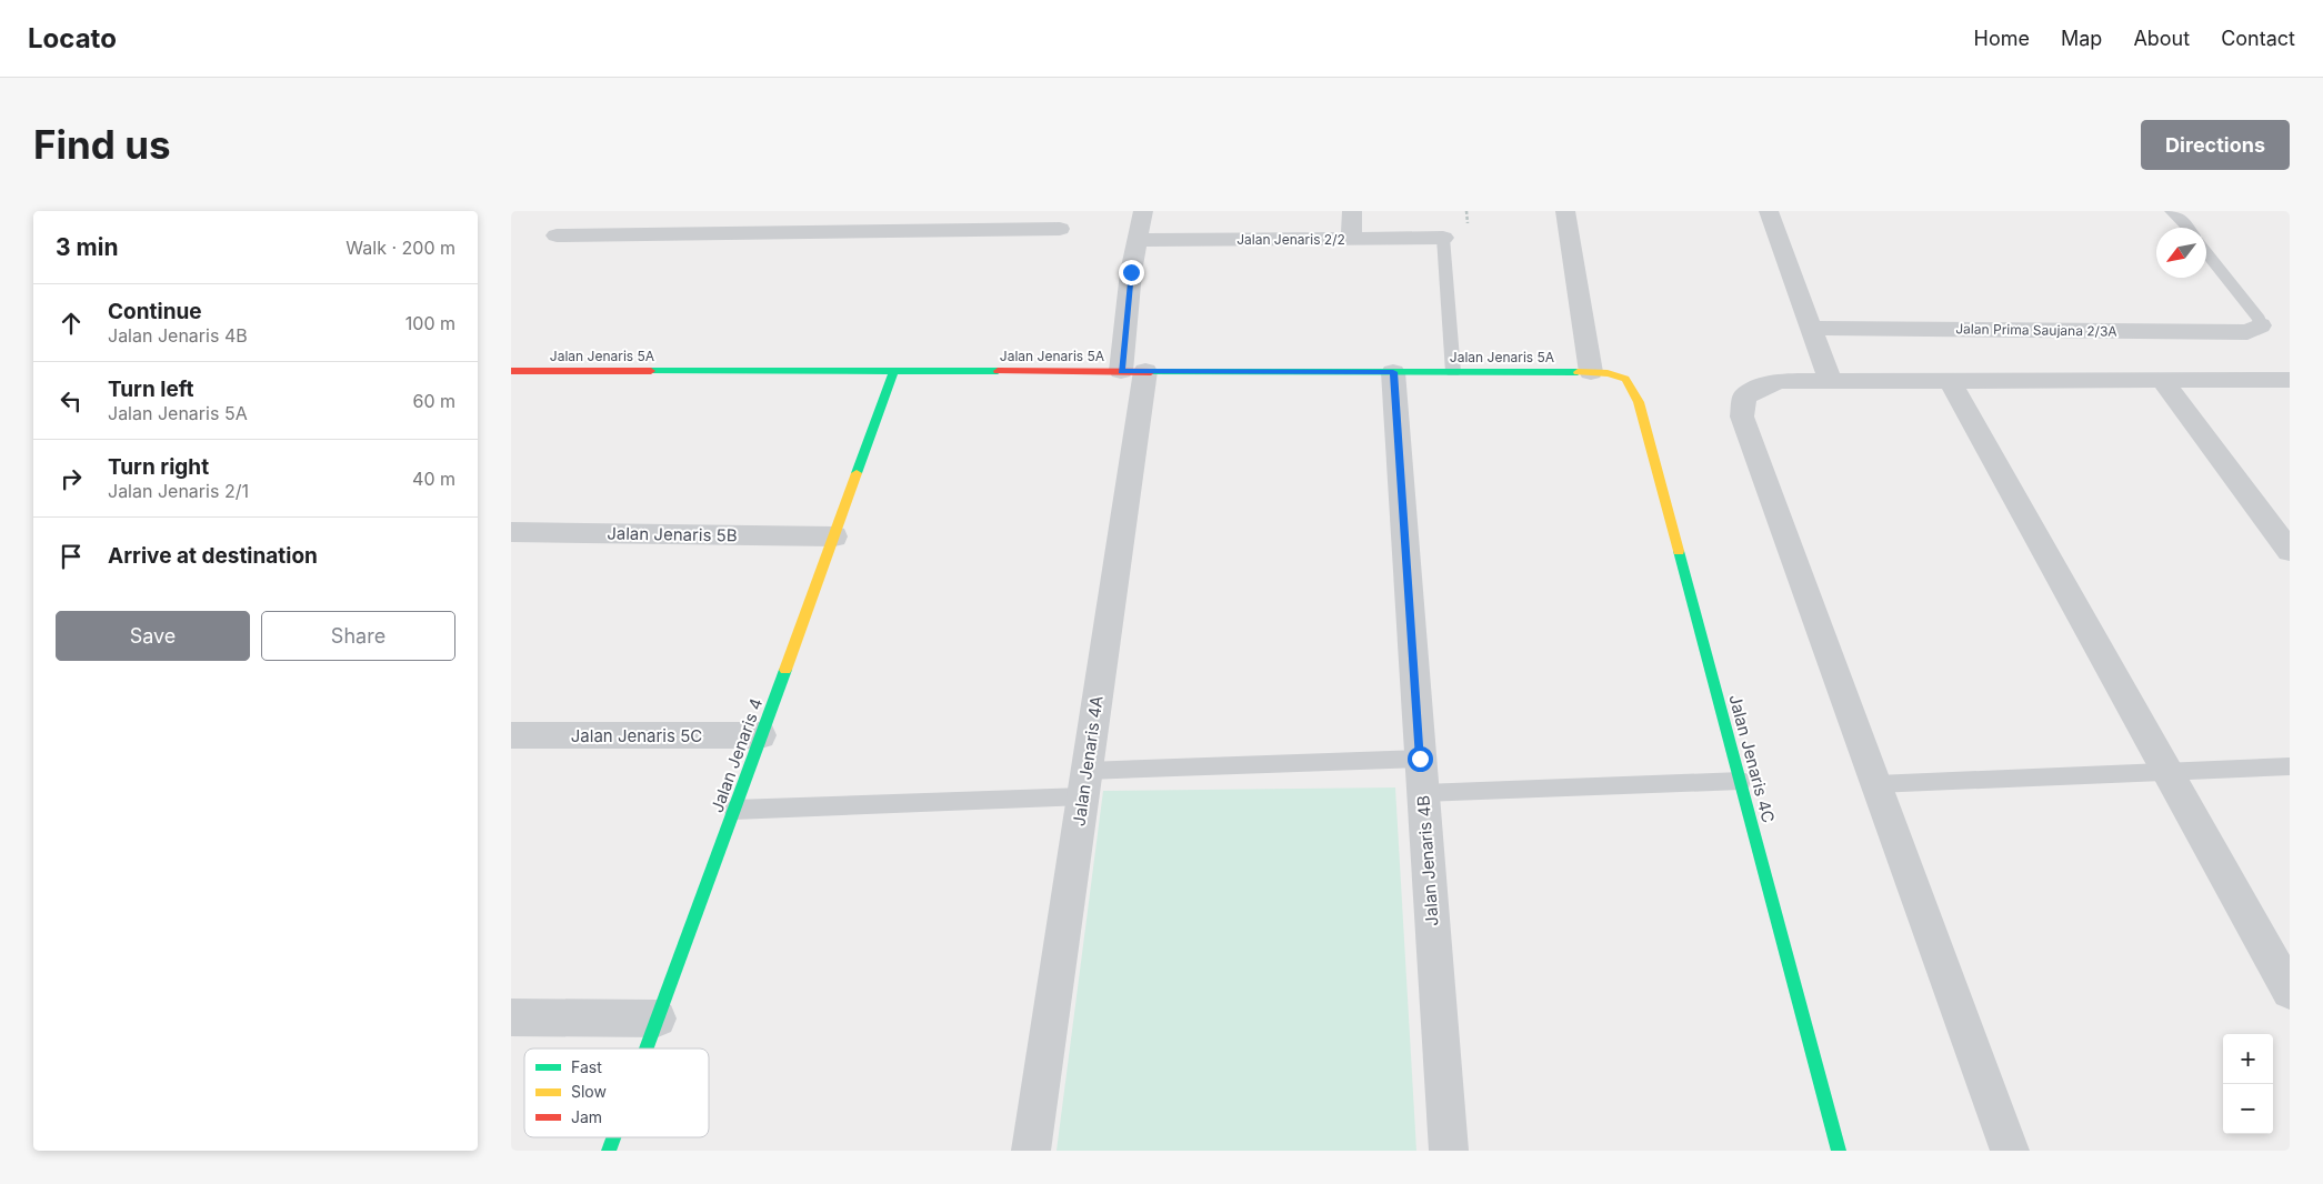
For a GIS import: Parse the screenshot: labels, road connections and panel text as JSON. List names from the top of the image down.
{
  "streets": {
    "street": [
      "Jalan Jenaris 2/2",
      "Jalan Prima Saujana 2/3A",
      "Jalan Jenaris 5A",
      "Jalan Jenaris 5B",
      "Jalan Jenaris 5C",
      "Jalan Jenaris 4",
      "Jalan Jenaris 4C",
      "Jalan Jenaris 4A",
      "Jalan Jenaris 4B"
    ]
  },
  "crossings": [
    ["Jalan Jenaris 2/2", "Jalan Jenaris 4A"],
    ["Jalan Jenaris 5A", "Jalan Jenaris 4"],
    ["Jalan Jenaris 5A", "Jalan Jenaris 4C"],
    ["Jalan Jenaris 5A", "Jalan Jenaris 4A"],
    ["Jalan Jenaris 5A", "Jalan Jenaris 4B"],
    ["Jalan Jenaris 5B", "Jalan Jenaris 4"],
    ["Jalan Jenaris 5C", "Jalan Jenaris 4"]
  ],
  "legend": ["Fast", "Slow", "Jam"],
  "north": "bottom left",
  "page": {
    "header": "Locato",
    "nav": [
      "Home",
      "Map",
      "About",
      "Contact"
    ],
    "buttons": [
      "Directions",
      ["Save", "Share"]
    ],
    "title": "Find us",
    "heading": ["3 min", "Walk · 200 m"],
    "list": [
      ["Continue", "Jalan Jenaris 4B", "100 m"],
      ["Turn left", "Jalan Jenaris 5A", "60 m"],
      ["Turn right", "Jalan Jenaris 2/1", "40 m"],
      "Arrive at destination"
    ],
    "map_buttons": ["+", "−"]
  }
}
